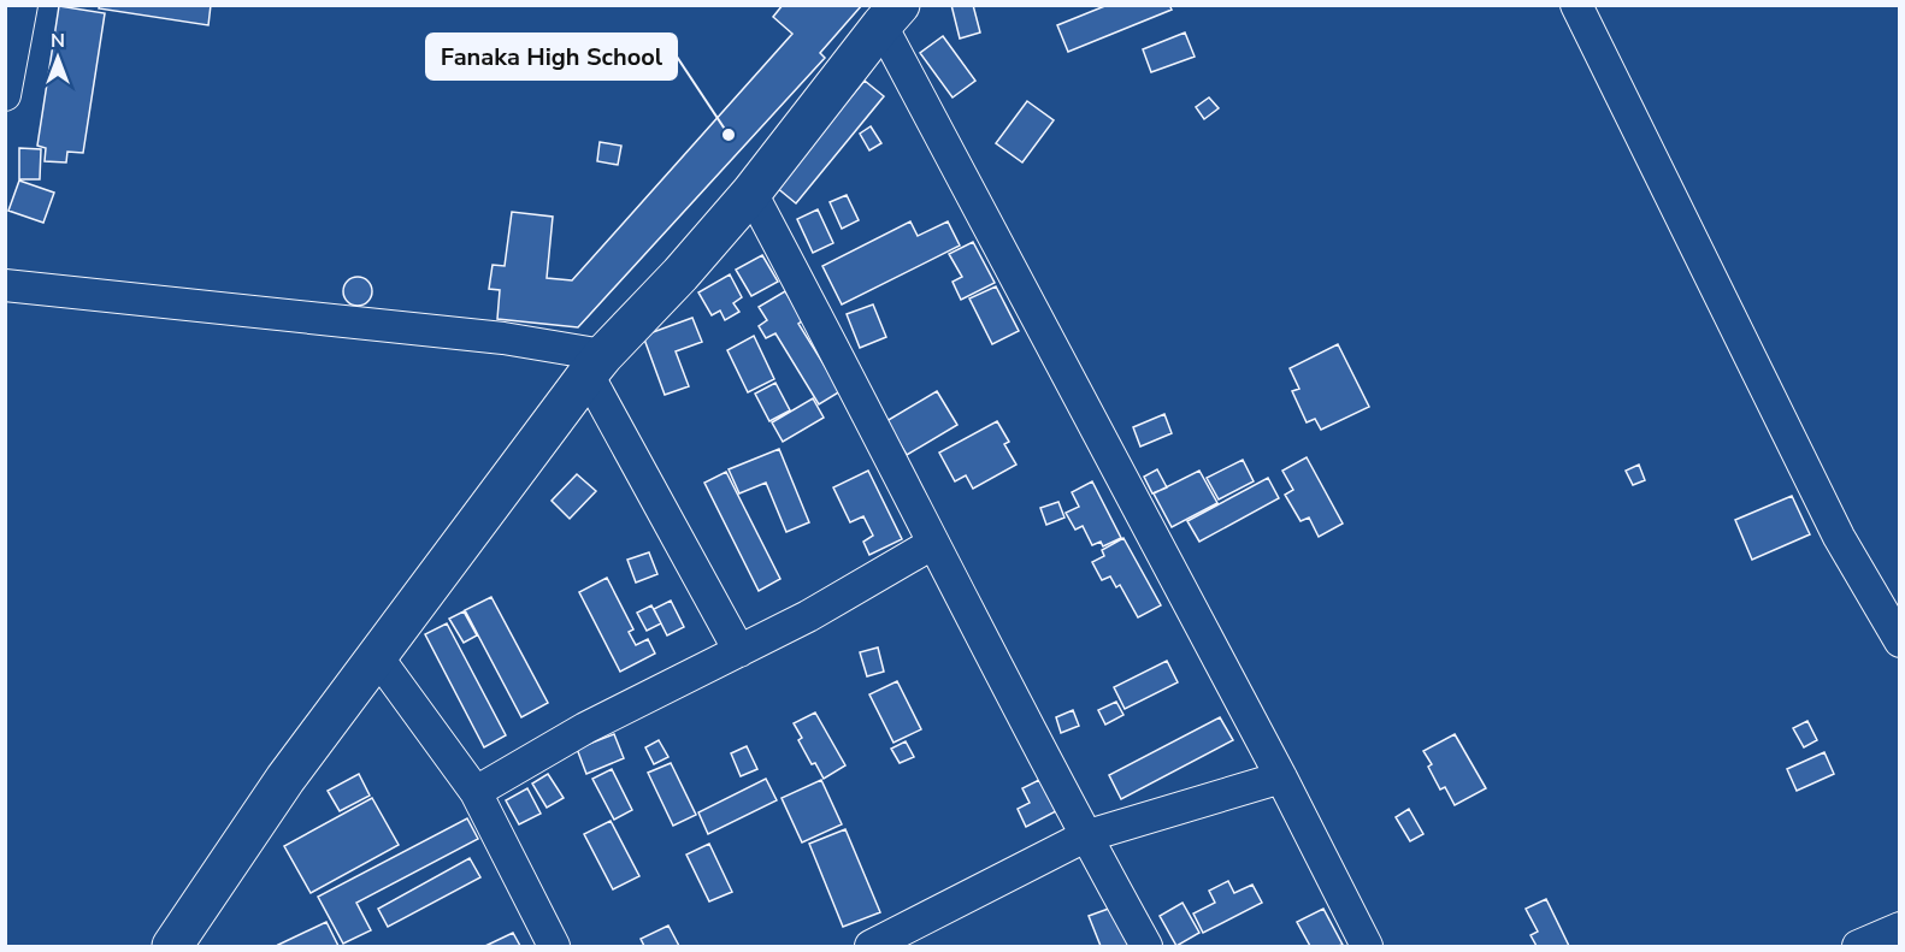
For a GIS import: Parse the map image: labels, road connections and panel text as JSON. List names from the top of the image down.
{
  "places": ["Fanaka High School"],
  "north": "top"
}
